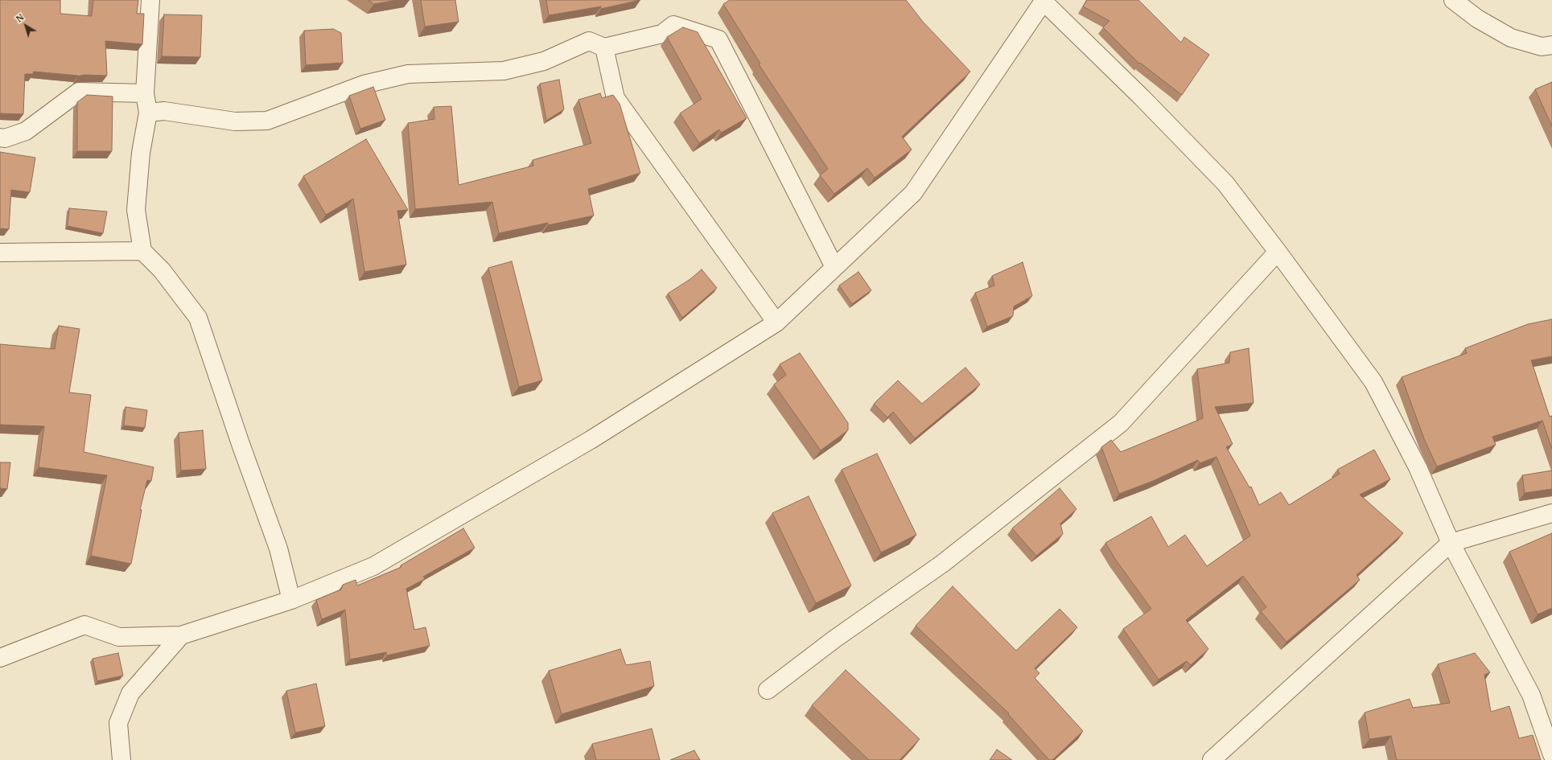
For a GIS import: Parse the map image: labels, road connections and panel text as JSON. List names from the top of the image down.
{
  "north": "top left"
}
